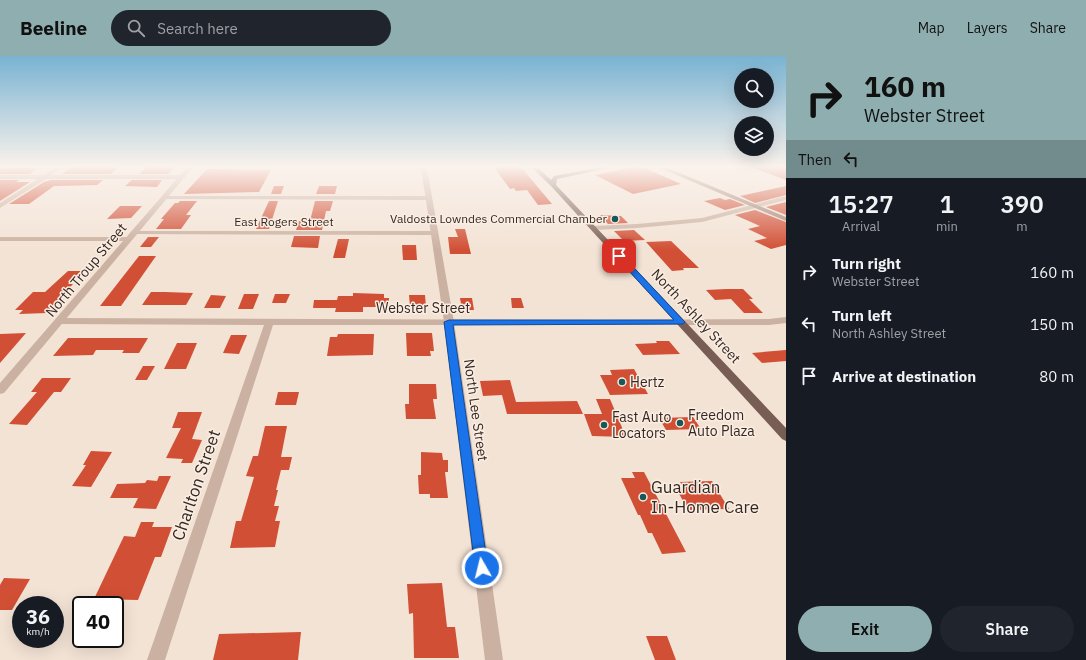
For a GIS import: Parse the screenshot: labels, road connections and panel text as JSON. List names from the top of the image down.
{
  "streets": {
    "main road": ["North Ashley Street"],
    "street": [
      "East Rogers Street",
      "North Troup Street",
      "Webster Street",
      "North Lee Street",
      "Charlton Street"
    ]
  },
  "crossings": [
    ["East Rogers Street", "North Troup Street"],
    ["East Rogers Street", "North Lee Street"],
    ["North Troup Street", "Webster Street"],
    ["Webster Street", "North Ashley Street"],
    ["Webster Street", "North Lee Street"],
    ["Webster Street", "Charlton Street"]
  ],
  "places": [
    "Valdosta Lowndes Commercial Chamber",
    "Hertz",
    "Freedom Auto Plaza",
    "Fast Auto Locators",
    "Guardian In-Home Care"
  ],
  "page": {
    "header": "Beeline",
    "search": "Search here",
    "nav": ["Map", "Layers", "Share"],
    "turn": ["160 m", "Webster Street"],
    "then": "Then",
    "eta": [
      "15:27",
      "Arrival",
      "1",
      "min",
      "390",
      "m"
    ],
    "list": [
      {
        "name": "Turn right",
        "note": "Webster Street",
        "value": "160 m"
      },
      {
        "name": "Turn left",
        "note": "North Ashley Street",
        "value": "150 m"
      },
      {
        "name": "Arrive at destination",
        "value": "80 m"
      }
    ],
    "speed": "36 km/h",
    "limit": "40",
    "buttons": ["Exit", "Share"]
  }
}
